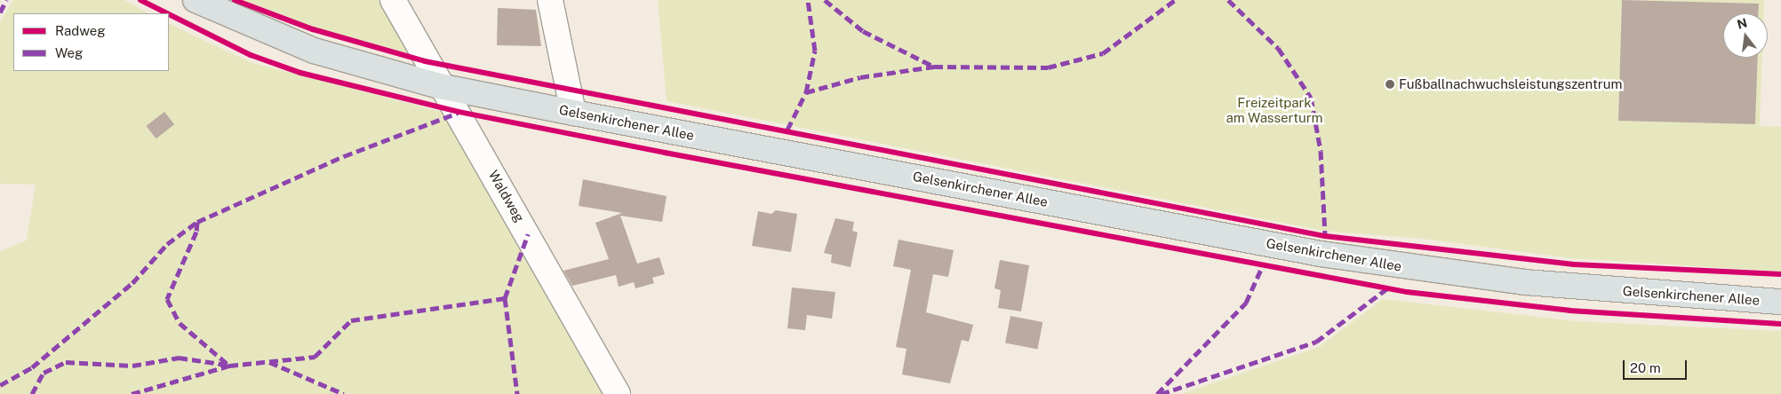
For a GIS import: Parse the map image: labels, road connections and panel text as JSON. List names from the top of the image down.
{
  "streets": {
    "main road": ["Gelsenkirchener Allee"],
    "street": ["Waldweg"]
  },
  "crossings": [
    ["Gelsenkirchener Allee", "Waldweg"]
  ],
  "parks": ["Freizeitpark am Wasserturm"],
  "places": ["Fußballnachwuchsleistungszentrum"],
  "legend": ["Radweg", "Weg"],
  "scale_bar": "20 m",
  "north": "top"
}
